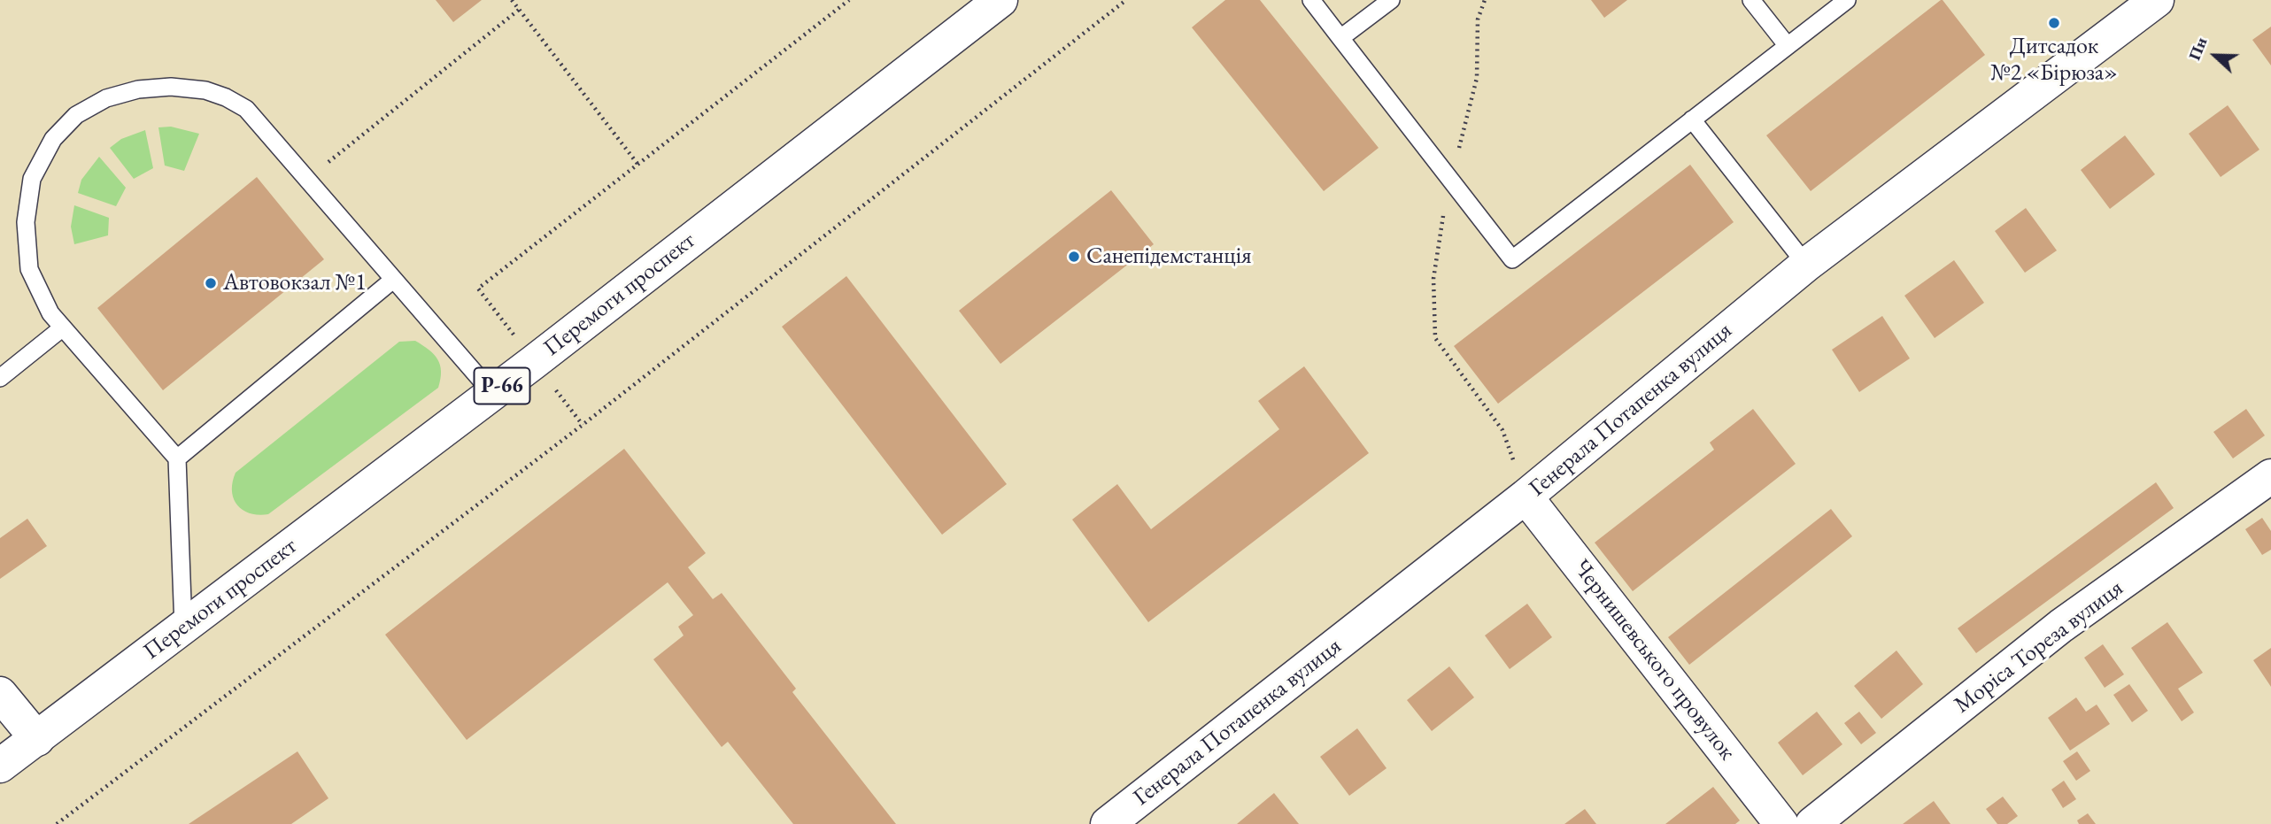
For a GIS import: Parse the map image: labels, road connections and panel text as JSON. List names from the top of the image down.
{
  "streets": {
    "street": [
      "Перемоги проспект",
      "Р-66",
      "Генерала Потапенка вулиця",
      "Моріса Тореза вулиця",
      "Чернишевського провулок"
    ]
  },
  "crossings": [
    ["Генерала Потапенка вулиця", "Чернишевського провулок"]
  ],
  "places": ["Дитсадок №2 «Бірюза»", "Санепідемстанція", "Автовокзал №1"],
  "north": "left"
}
